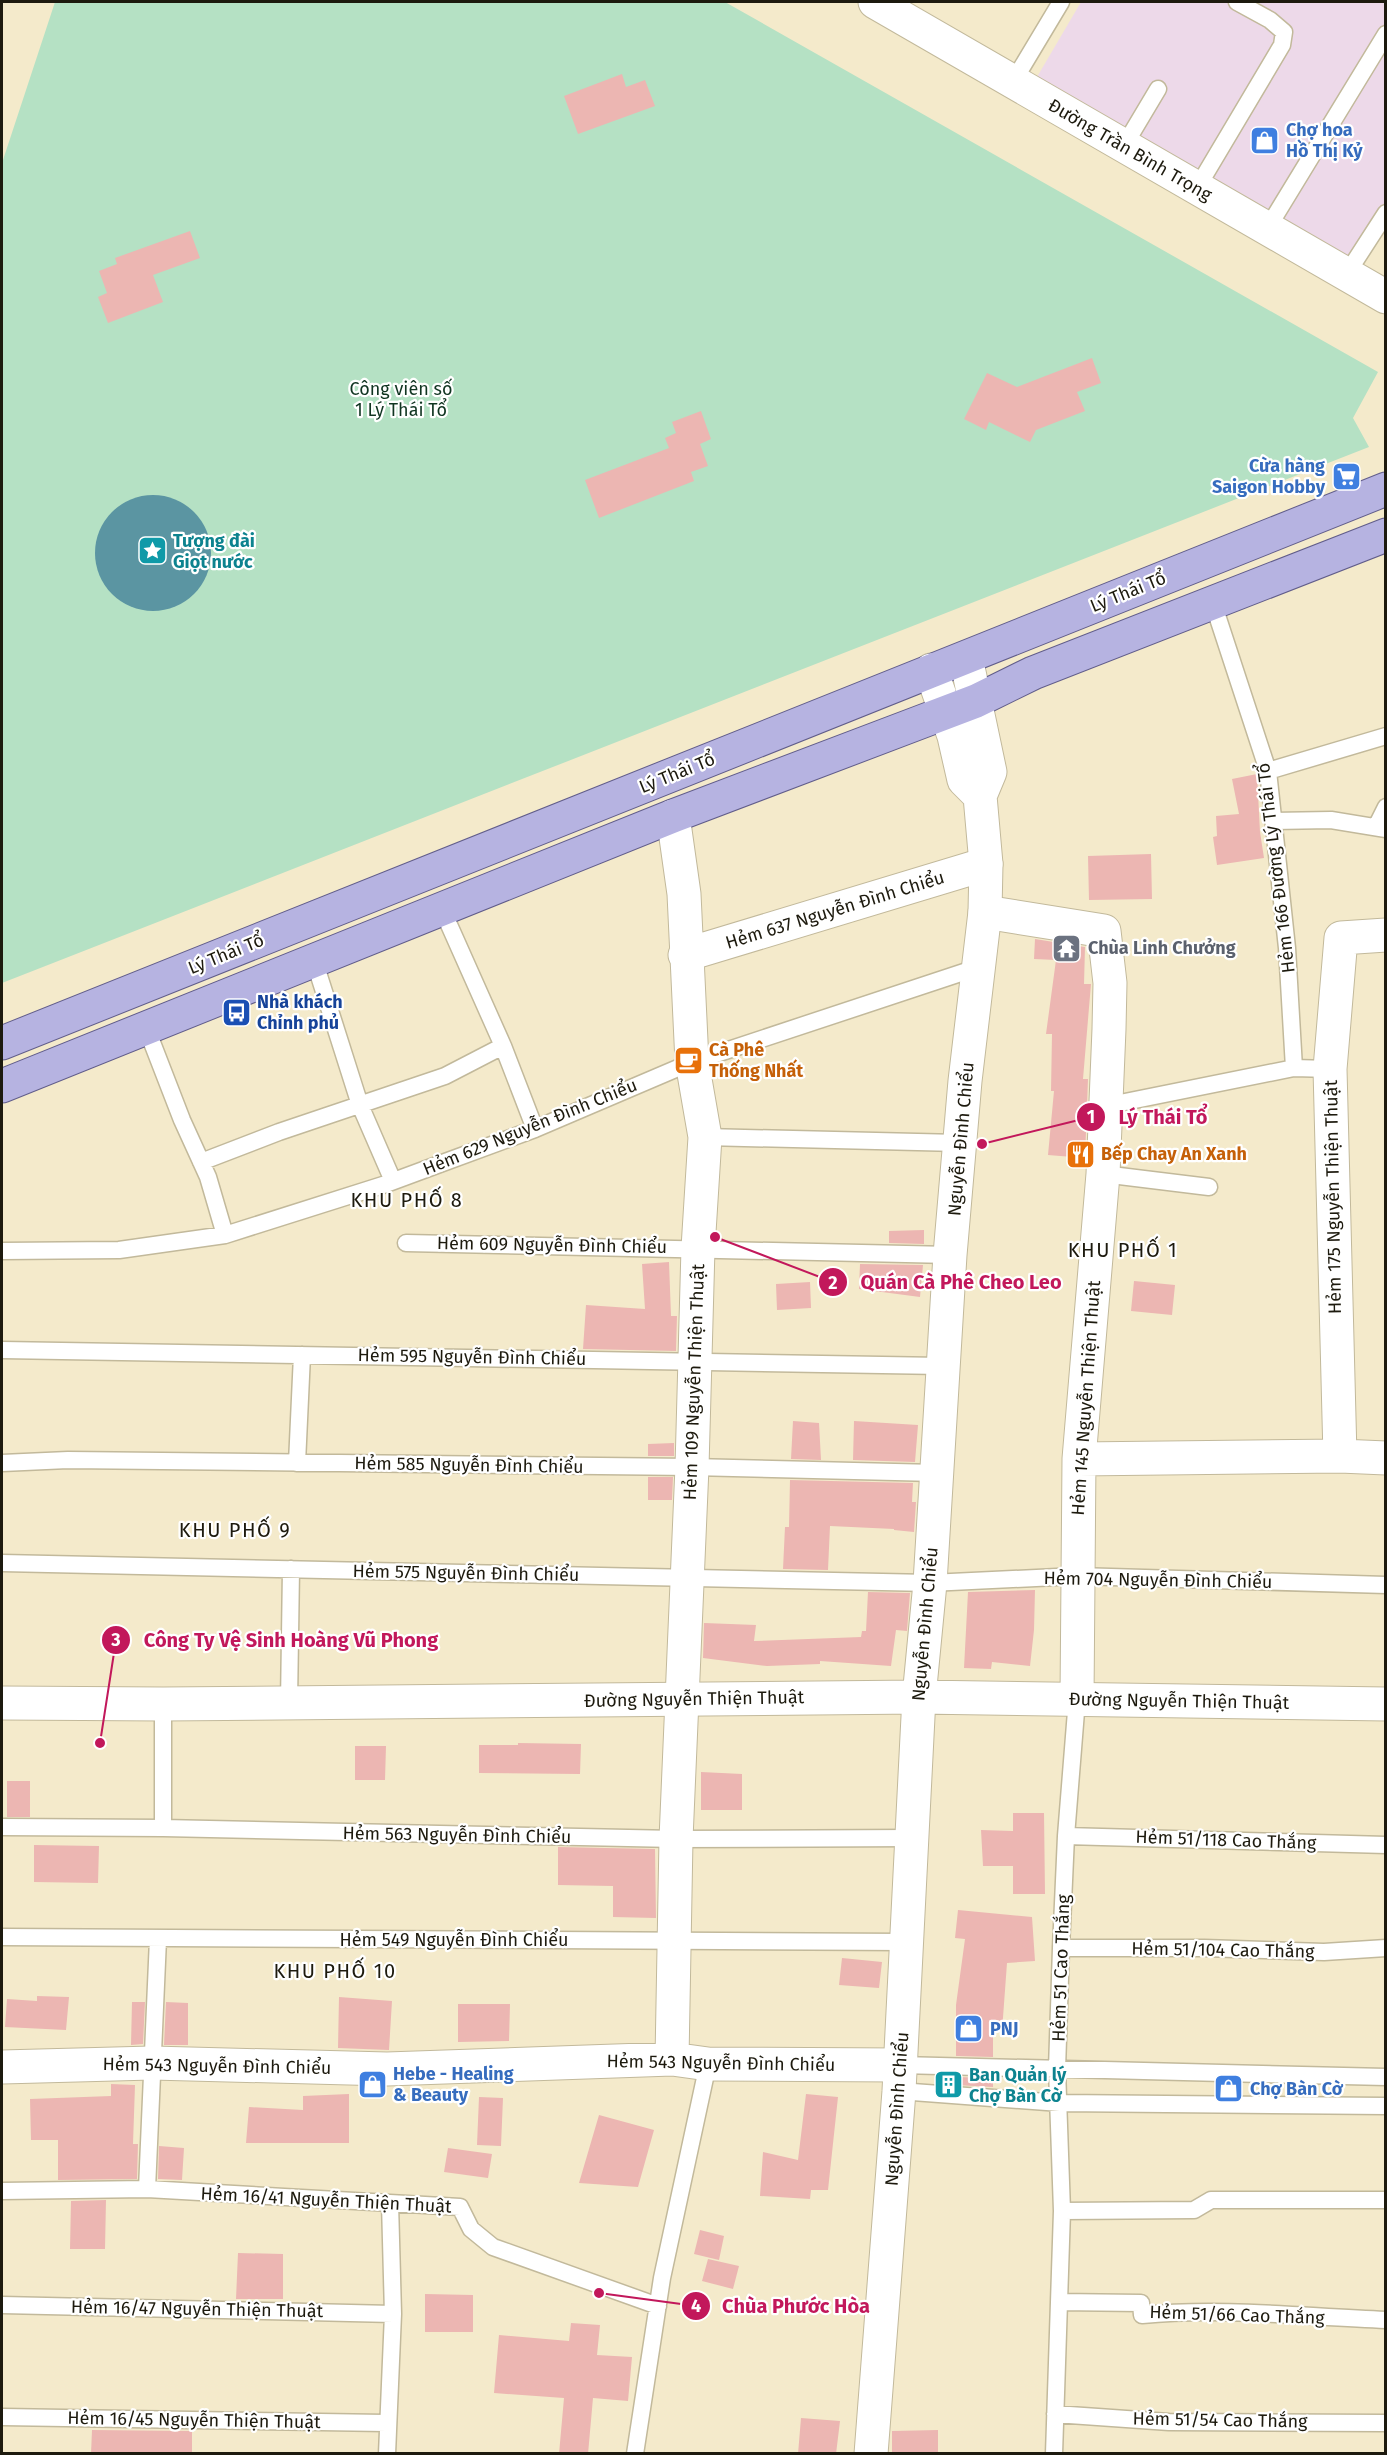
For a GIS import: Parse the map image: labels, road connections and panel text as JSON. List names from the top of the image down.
{
  "streets": {
    "main road": ["Lý Thái Tổ"],
    "street": [
      "Đường Trần Bình Trọng",
      "Hẻm 637 Nguyễn Ðình Chiểu",
      "Nguyễn Đình Chiểu",
      "Hẻm 175 Nguyễn Thiện Thuật",
      "Hẻm 109 Nguyễn Thiện Thuật",
      "Hẻm 145 Nguyễn Thiện Thuật",
      "Đường Nguyễn Thiện Thuật",
      "Hẻm 543 Nguyễn Ðình Chiểu"
    ],
    "lane": [
      "Hẻm 166 Đường Lý Thái Tổ",
      "Hẻm 629 Nguyễn Ðình Chiểu",
      "Hẻm 609 Nguyễn Ðình Chiểu",
      "Hẻm 595 Nguyễn Ðình Chiểu",
      "Hẻm 585 Nguyễn Ðình Chiểu",
      "Hẻm 575 Nguyễn Ðình Chiểu",
      "Hẻm 704 Nguyễn Đình Chiểu",
      "Hẻm 563 Nguyễn Ðình Chiểu",
      "Hẻm 51/118 Cao Thắng",
      "Hẻm 549 Nguyễn Ðình Chiểu",
      "Hẻm 51/104 Cao Thắng",
      "Hẻm 51 Cao Thắng",
      "Hẻm 16/41 Nguyễn Thiện Thuật",
      "Hẻm 16/47 Nguyễn Thiện Thuật",
      "Hẻm 51/66 Cao Thắng",
      "Hẻm 16/45 Nguyễn Thiện Thuật",
      "Hẻm 51/54 Cao Thắng"
    ]
  },
  "crossings": [
    ["Lý Thái Tổ", "Nguyễn Đình Chiểu"],
    ["Hẻm 637 Nguyễn Ðình Chiểu", "Nguyễn Đình Chiểu"],
    ["Hẻm 637 Nguyễn Ðình Chiểu", "Hẻm 109 Nguyễn Thiện Thuật"],
    ["Hẻm 629 Nguyễn Ðình Chiểu", "Nguyễn Đình Chiểu"],
    ["Hẻm 629 Nguyễn Ðình Chiểu", "Hẻm 109 Nguyễn Thiện Thuật"],
    ["Nguyễn Đình Chiểu", "Hẻm 609 Nguyễn Ðình Chiểu"],
    ["Nguyễn Đình Chiểu", "Hẻm 595 Nguyễn Ðình Chiểu"],
    ["Nguyễn Đình Chiểu", "Hẻm 145 Nguyễn Thiện Thuật"],
    ["Nguyễn Đình Chiểu", "Hẻm 585 Nguyễn Ðình Chiểu"],
    ["Nguyễn Đình Chiểu", "Hẻm 575 Nguyễn Ðình Chiểu"],
    ["Nguyễn Đình Chiểu", "Hẻm 704 Nguyễn Đình Chiểu"],
    ["Nguyễn Đình Chiểu", "Đường Nguyễn Thiện Thuật"],
    ["Nguyễn Đình Chiểu", "Hẻm 563 Nguyễn Ðình Chiểu"],
    ["Nguyễn Đình Chiểu", "Hẻm 549 Nguyễn Ðình Chiểu"],
    ["Nguyễn Đình Chiểu", "Hẻm 543 Nguyễn Ðình Chiểu"],
    ["Hẻm 609 Nguyễn Ðình Chiểu", "Hẻm 109 Nguyễn Thiện Thuật"],
    ["Hẻm 595 Nguyễn Ðình Chiểu", "Hẻm 109 Nguyễn Thiện Thuật"],
    ["Hẻm 109 Nguyễn Thiện Thuật", "Hẻm 585 Nguyễn Ðình Chiểu"],
    ["Hẻm 109 Nguyễn Thiện Thuật", "Hẻm 575 Nguyễn Ðình Chiểu"],
    ["Hẻm 109 Nguyễn Thiện Thuật", "Đường Nguyễn Thiện Thuật"],
    ["Hẻm 109 Nguyễn Thiện Thuật", "Hẻm 563 Nguyễn Ðình Chiểu"],
    ["Hẻm 109 Nguyễn Thiện Thuật", "Hẻm 549 Nguyễn Ðình Chiểu"],
    ["Hẻm 109 Nguyễn Thiện Thuật", "Hẻm 543 Nguyễn Ðình Chiểu"],
    ["Hẻm 145 Nguyễn Thiện Thuật", "Hẻm 704 Nguyễn Đình Chiểu"],
    ["Hẻm 145 Nguyễn Thiện Thuật", "Đường Nguyễn Thiện Thuật"],
    ["Hẻm 145 Nguyễn Thiện Thuật", "Hẻm 51 Cao Thắng"],
    ["Hẻm 575 Nguyễn Ðình Chiểu", "Hẻm 704 Nguyễn Đình Chiểu"],
    ["Đường Nguyễn Thiện Thuật", "Hẻm 51 Cao Thắng"],
    ["Hẻm 51/118 Cao Thắng", "Hẻm 51 Cao Thắng"],
    ["Hẻm 51/104 Cao Thắng", "Hẻm 51 Cao Thắng"],
    ["Hẻm 51 Cao Thắng", "Hẻm 51/66 Cao Thắng"],
    ["Hẻm 51 Cao Thắng", "Hẻm 51/54 Cao Thắng"]
  ],
  "districts": [
    "KHU PHỐ 8",
    "KHU PHỐ 1",
    "KHU PHỐ 9",
    "KHU PHỐ 10"
  ],
  "parks": ["Công viên số 1 Lý Thái Tổ"],
  "places": {
    "shop": [
      "Chợ hoa Hồ Thị Kỷ",
      "PNJ",
      "Hebe - Healing & Beauty",
      "Chợ Bàn Cờ"
    ],
    "supermarket": ["Cừa hàng Saigon Hobby"],
    "place": ["Tượng đài Giọt nước"],
    "temple": ["Chùa Linh Chưởng"],
    "bus stop": ["Nhà khách Chỉnh phủ"],
    "cafe": ["Cà Phê Thống Nhất"],
    "other": [
      "Lý Thái Tổ",
      "Quán Cà Phê Cheo Leo",
      "Công Ty Vệ Sinh Hoàng Vũ Phong",
      "Chùa Phước Hòa"
    ],
    "restaurant": ["Bếp Chay An Xanh"],
    "building": ["Ban Quản lý Chợ Bàn Cờ"]
  }
}
